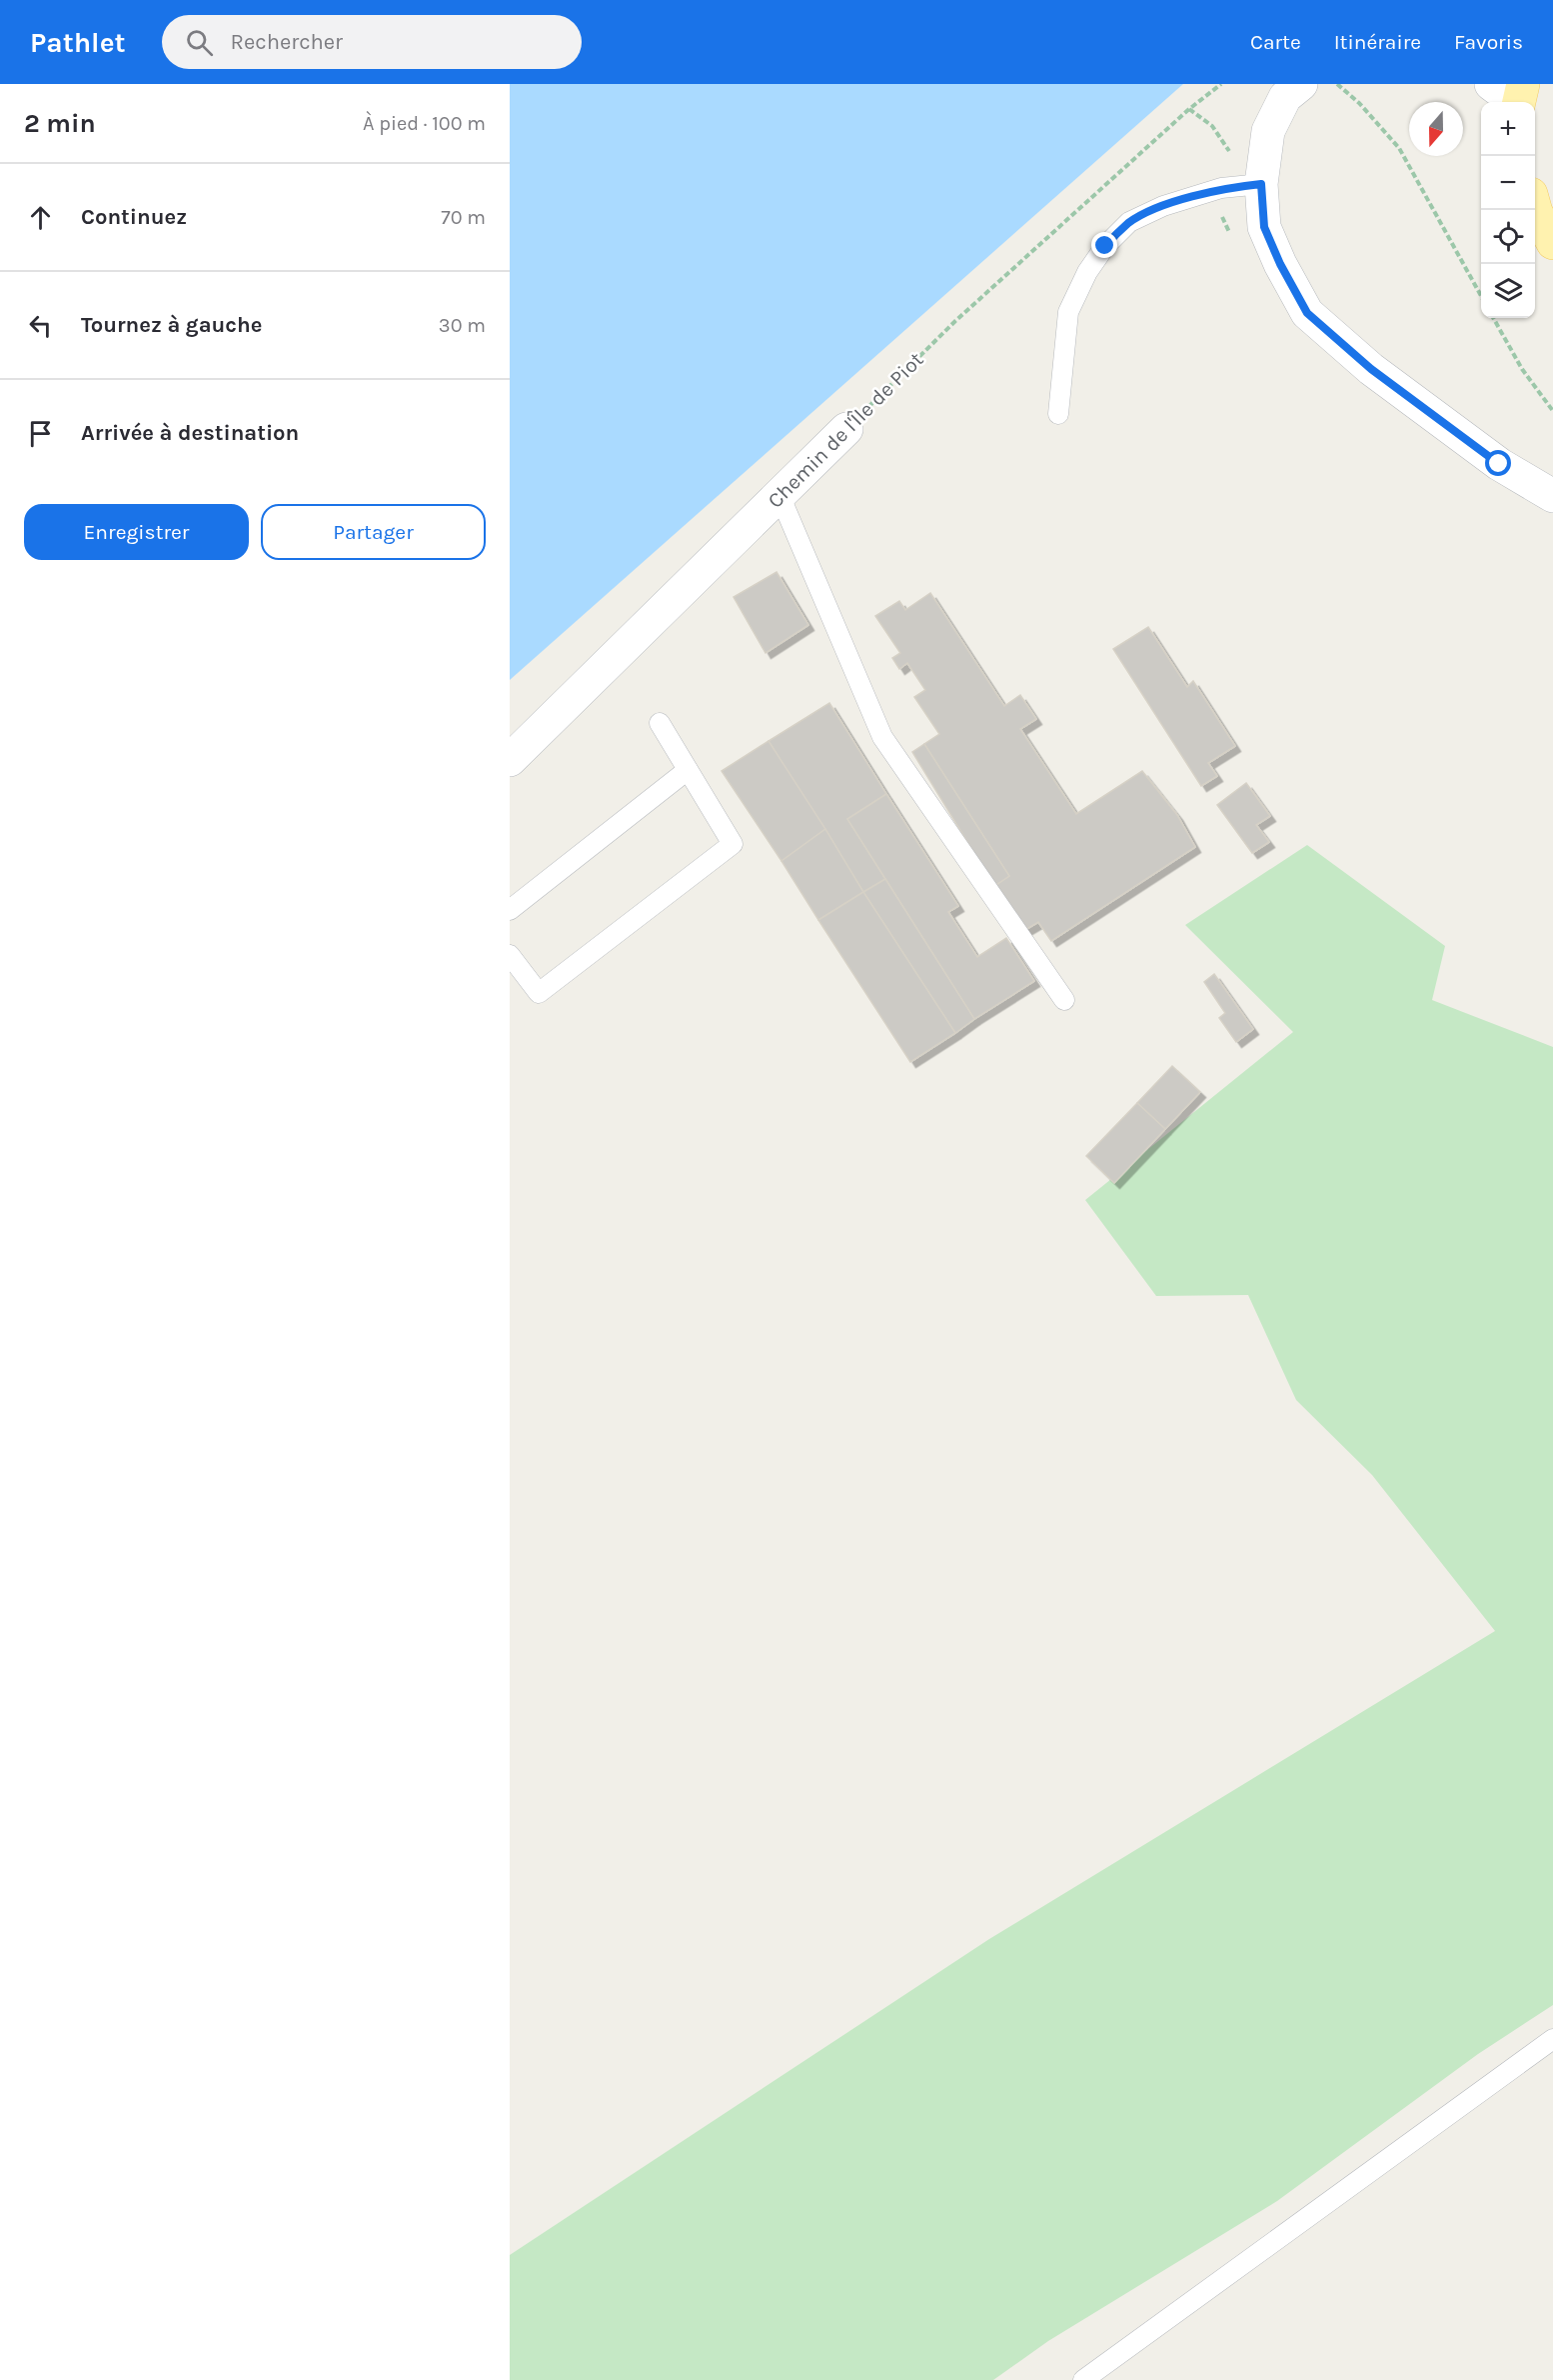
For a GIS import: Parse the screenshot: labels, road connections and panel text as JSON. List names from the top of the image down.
{
  "streets": {
    "street": ["Chemin de l'Île de Piot"]
  },
  "north": "bottom",
  "page": {
    "header": "Pathlet",
    "search": "Rechercher",
    "nav": ["Carte", "Itinéraire", "Favoris"],
    "heading": ["2 min", "À pied · 100 m"],
    "map_buttons": ["+", "−"],
    "list": [
      ["Continuez", "70 m"],
      ["Tournez à gauche", "30 m"],
      "Arrivée à destination"
    ],
    "buttons": ["Enregistrer", "Partager"]
  }
}
